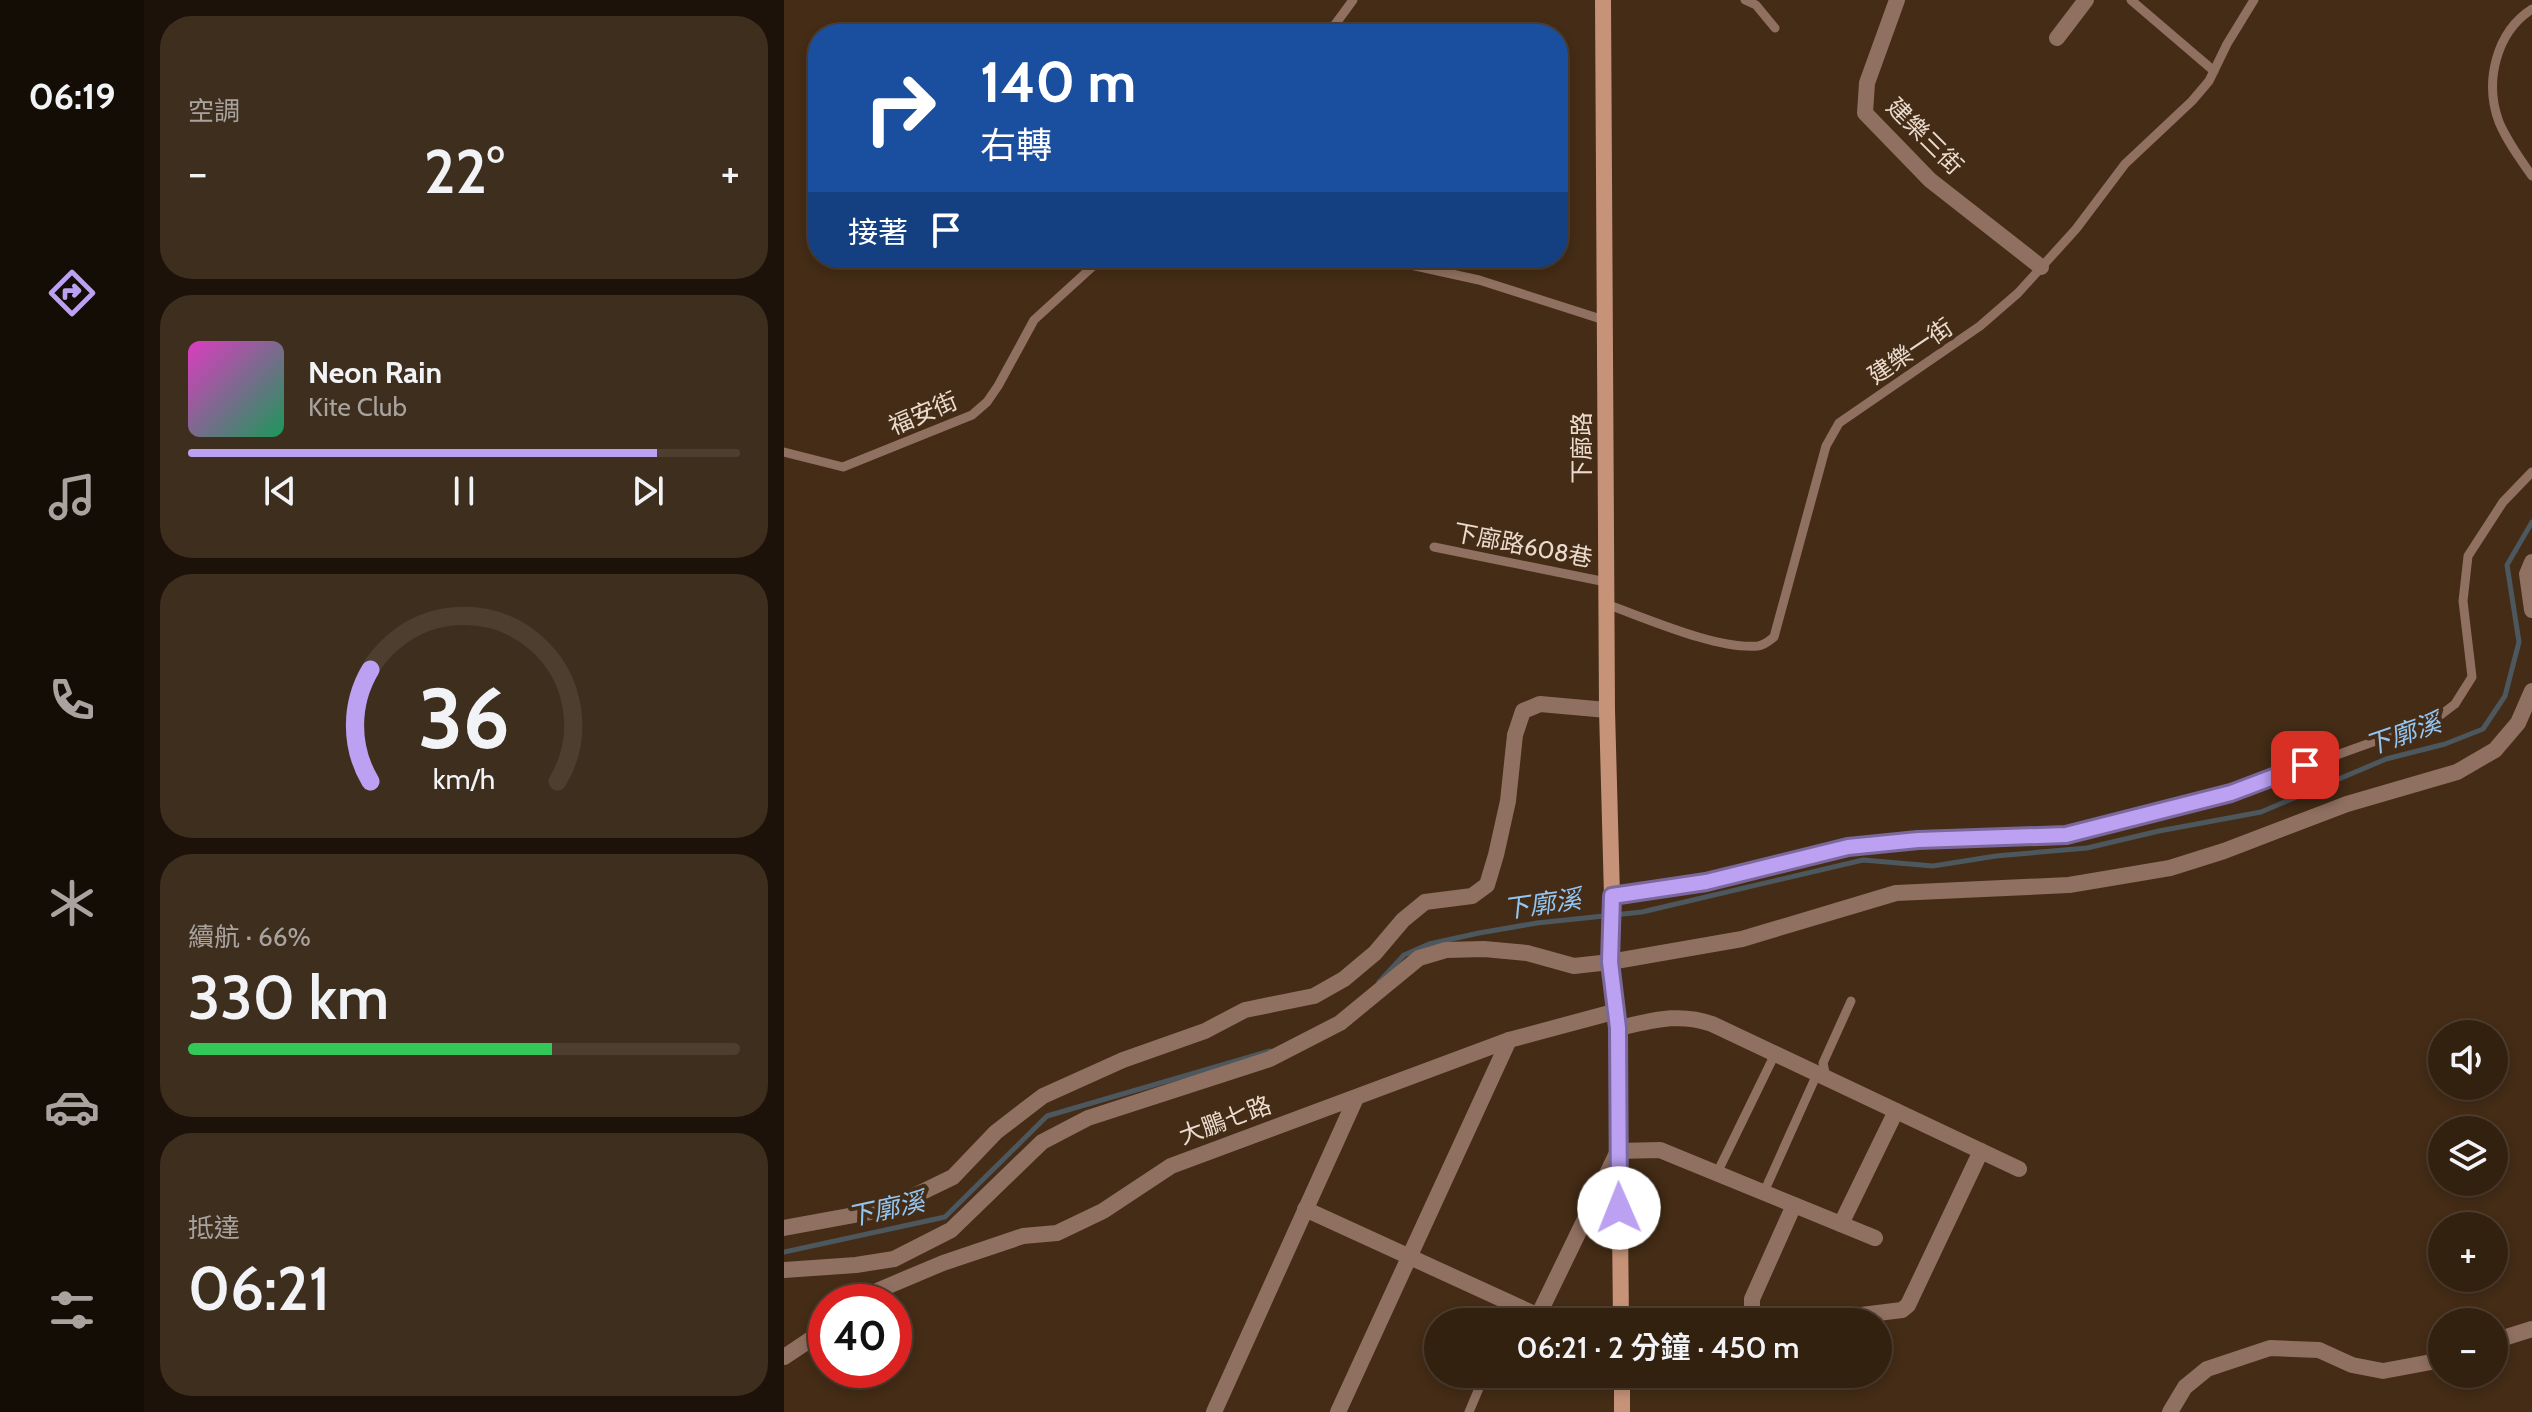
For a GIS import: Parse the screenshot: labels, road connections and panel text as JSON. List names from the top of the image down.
{
  "streets": {
    "street": ["建樂三街", "下廍路", "大鵬七路"],
    "lane": ["建樂一街", "福安街", "下廍路608巷"]
  },
  "crossings": [
    ["建樂三街", "建樂一街"],
    ["建樂一街", "下廍路"],
    ["下廍路", "下廍路608巷"],
    ["下廍路", "大鵬七路"]
  ],
  "water": ["下廓溪"],
  "page": {
    "tabs": "06:19",
    "tile": [
      "空調",
      ["續航 · 66%", "330 km"],
      ["抵達", "06:21"]
    ],
    "turn": ["140 m", "右轉"],
    "heat": ["−", "22°", "+"],
    "then": "接著",
    "song": ["Neon Rain", "Kite Club"],
    "map_buttons": ["+", "−"],
    "limit": "40",
    "trip": "06:21 · 2 分鐘 · 450 m",
    "gauge": ["36", "km/h"]
  }
}
